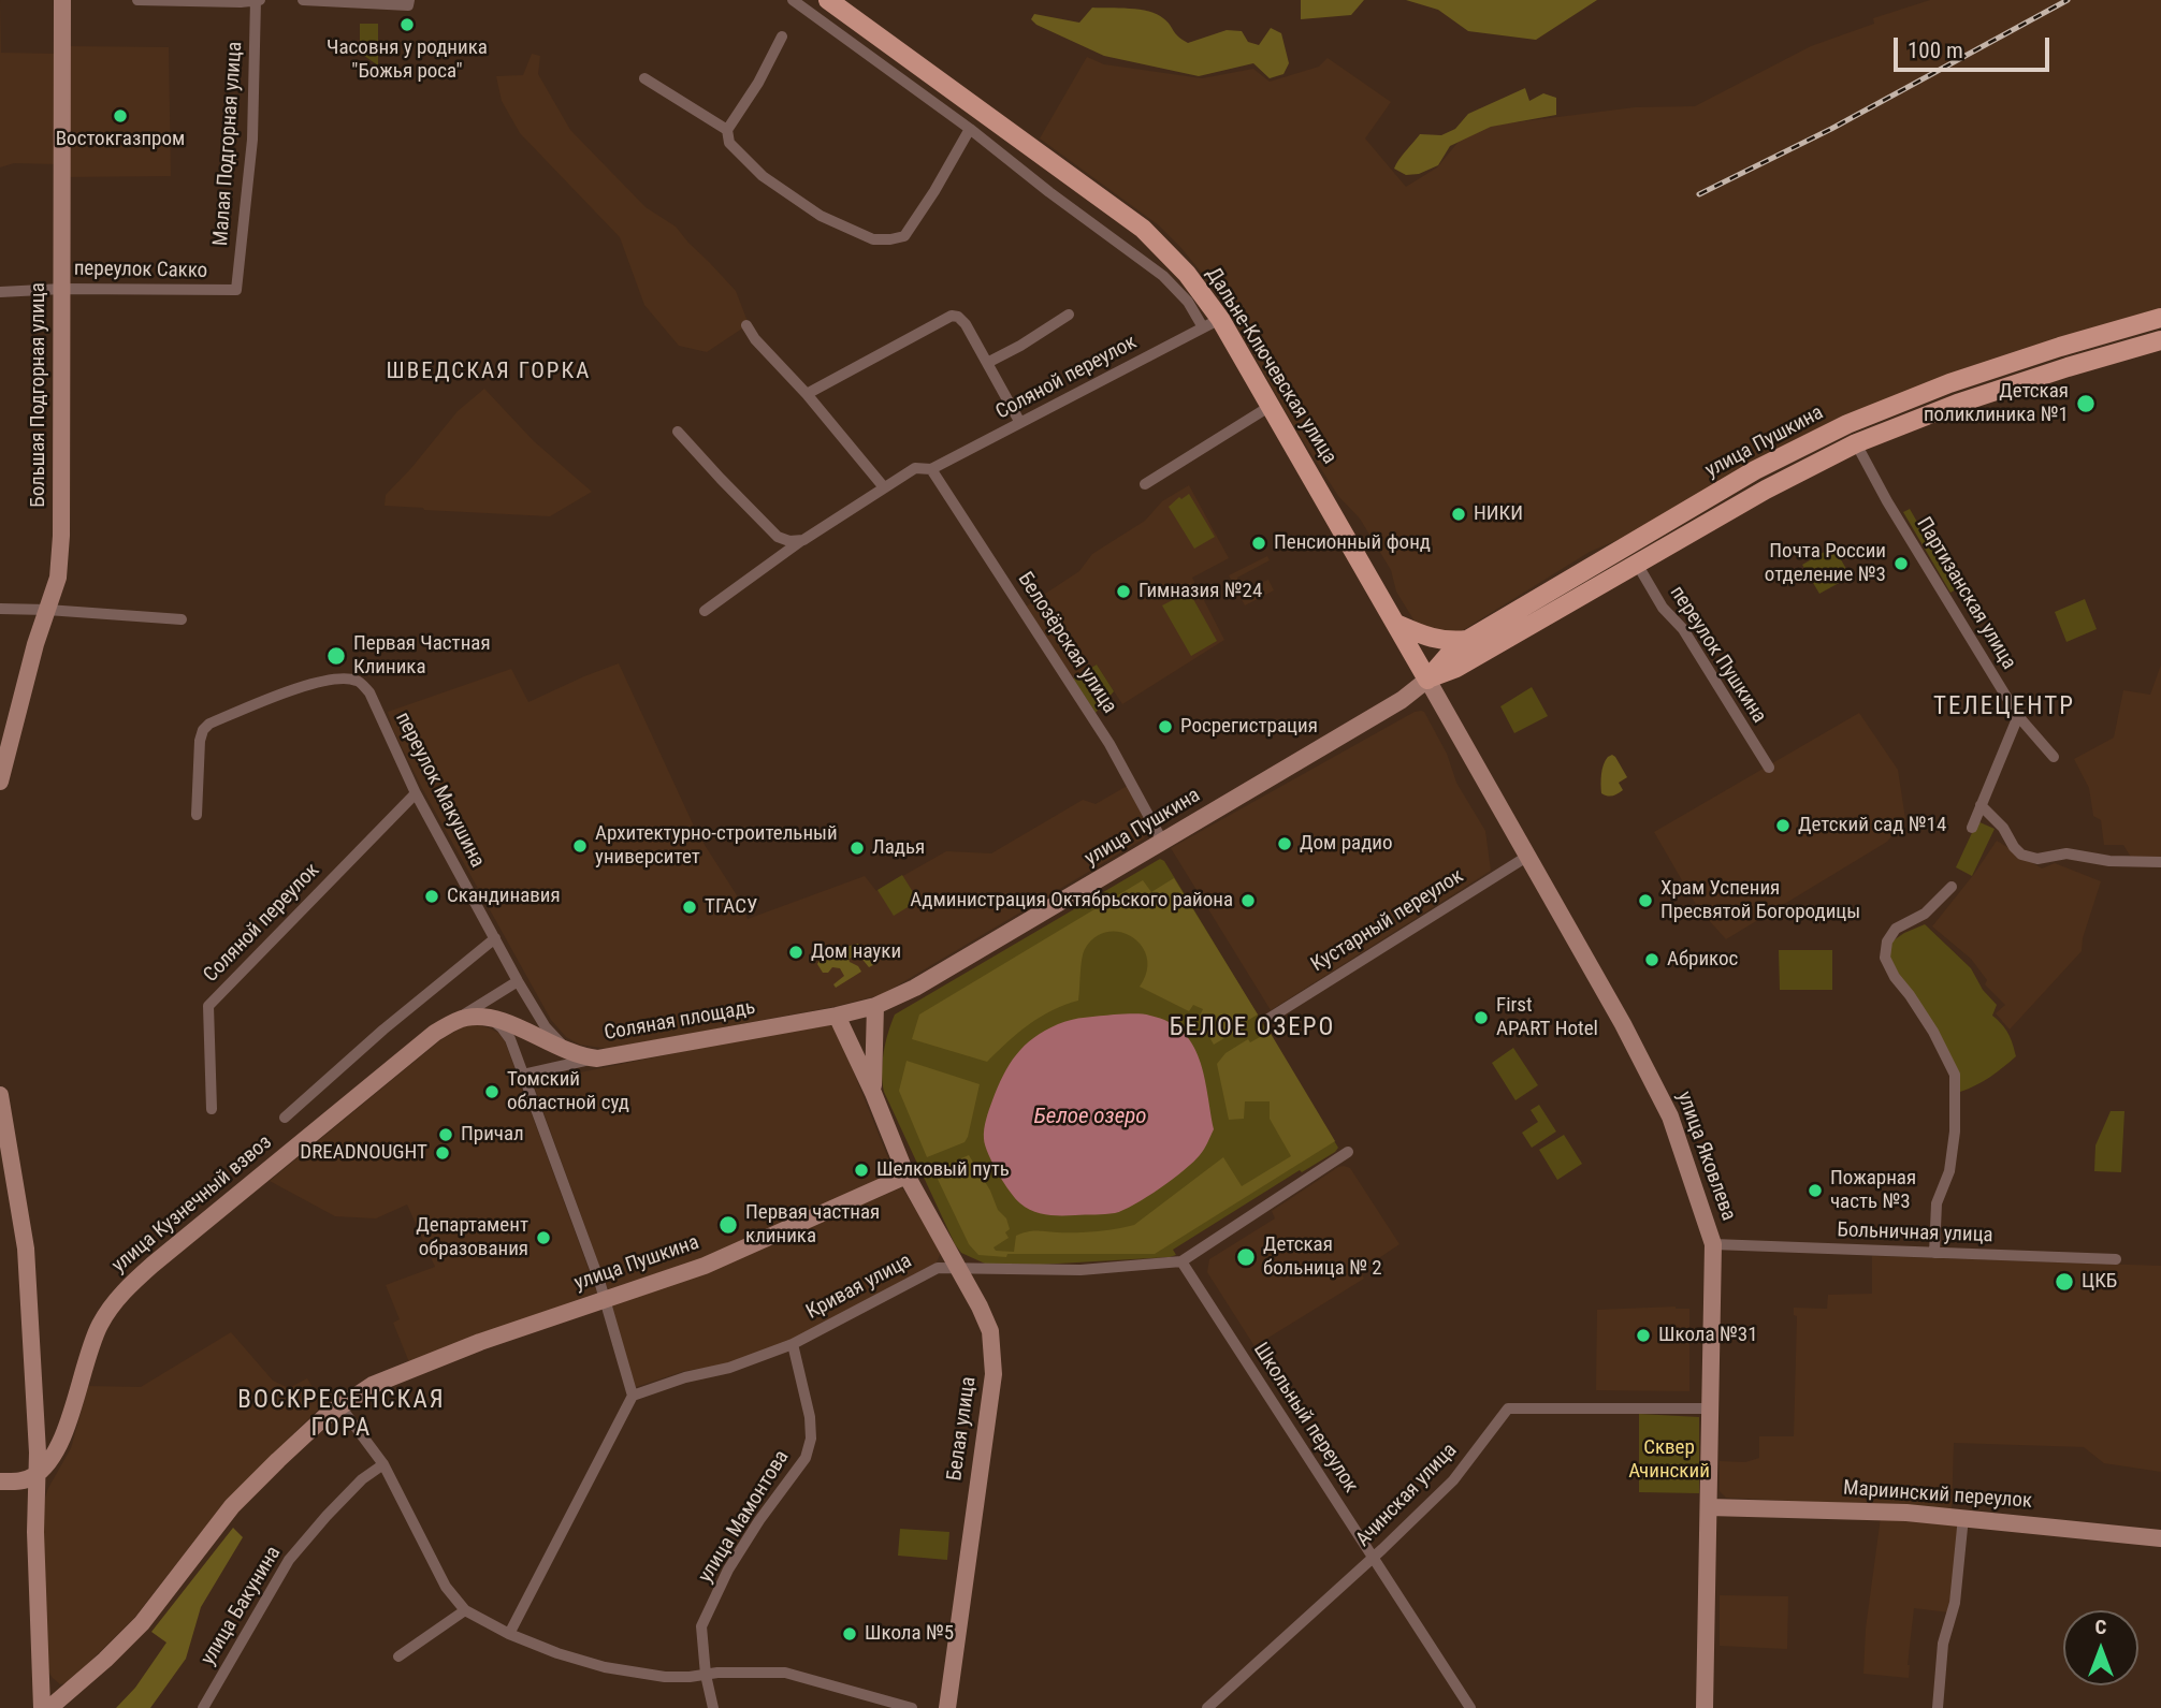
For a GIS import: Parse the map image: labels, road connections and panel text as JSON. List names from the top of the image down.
{
  "streets": {
    "main road": ["Дальне-Ключевская улица", "улица Пушкина"],
    "street": [
      "Малая Подгорная улица",
      "переулок Сакко",
      "Соляной переулок",
      "Большая Подгорная улица",
      "Партизанская улица",
      "Белозёрская улица",
      "переулок Пушкина",
      "переулок Макушина",
      "Кустарный переулок",
      "Соляная площадь",
      "улица Яковлева",
      "улица Кузнечный взвоз",
      "Больничная улица",
      "Кривая улица",
      "Школьный переулок",
      "Белая улица",
      "Ачинская улица",
      "Мариинский переулок",
      "улица Мамонтова",
      "улица Бакунина"
    ]
  },
  "crossings": [
    ["Малая Подгорная улица", "переулок Сакко"],
    ["переулок Сакко", "Большая Подгорная улица"],
    ["Дальне-Ключевская улица", "Соляной переулок"],
    ["Дальне-Ключевская улица", "улица Пушкина"],
    ["Дальне-Ключевская улица", "улица Яковлева"],
    ["Соляной переулок", "Белозёрская улица"],
    ["Соляной переулок", "переулок Макушина"],
    ["улица Пушкина", "Партизанская улица"],
    ["улица Пушкина", "Белозёрская улица"],
    ["улица Пушкина", "переулок Пушкина"],
    ["улица Пушкина", "Соляная площадь"],
    ["улица Пушкина", "улица Яковлева"],
    ["улица Пушкина", "Белая улица"],
    ["переулок Макушина", "Соляная площадь"],
    ["Кустарный переулок", "улица Яковлева"],
    ["Соляная площадь", "улица Кузнечный взвоз"],
    ["улица Яковлева", "Больничная улица"],
    ["улица Яковлева", "Ачинская улица"],
    ["улица Яковлева", "Мариинский переулок"],
    ["Кривая улица", "Школьный переулок"],
    ["Кривая улица", "Белая улица"],
    ["Кривая улица", "улица Мамонтова"],
    ["Школьный переулок", "Ачинская улица"]
  ],
  "districts": [
    "ШВЕДСКАЯ ГОРКА",
    "ТЕЛЕЦЕНТР",
    "БЕЛОЕ ОЗЕРО",
    "ВОСКРЕСЕНСКАЯ ГОРА"
  ],
  "water": ["Белое озеро"],
  "parks": ["Сквер Ачинский"],
  "places": [
    "Часовня у родника \"Божья роса\"",
    "Востокгазпром",
    "Детская поликлиника №1",
    "НИКИ",
    "Пенсионный фонд",
    "Почта России отделение №3",
    "Гимназия №24",
    "Первая Частная Клиника",
    "Росрегистрация",
    "Детский сад №14",
    "Дом радио",
    "Архитектурно-строительный университет",
    "Ладья",
    "Скандинавия",
    "Администрация Октябрьского района",
    "Храм Успения Пресвятой Богородицы",
    "ТГАСУ",
    "Дом науки",
    "Абрикос",
    "First APART Hotel",
    "Томский областной суд",
    "Причал",
    "DREADNOUGHT",
    "Шелковый путь",
    "Пожарная часть №3",
    "Первая частная клиника",
    "Департамент образования",
    "Детская больница № 2",
    "ЦКБ",
    "Школа №31",
    "Школа №5"
  ],
  "scale_bar": "100 m",
  "north": "top"
}
